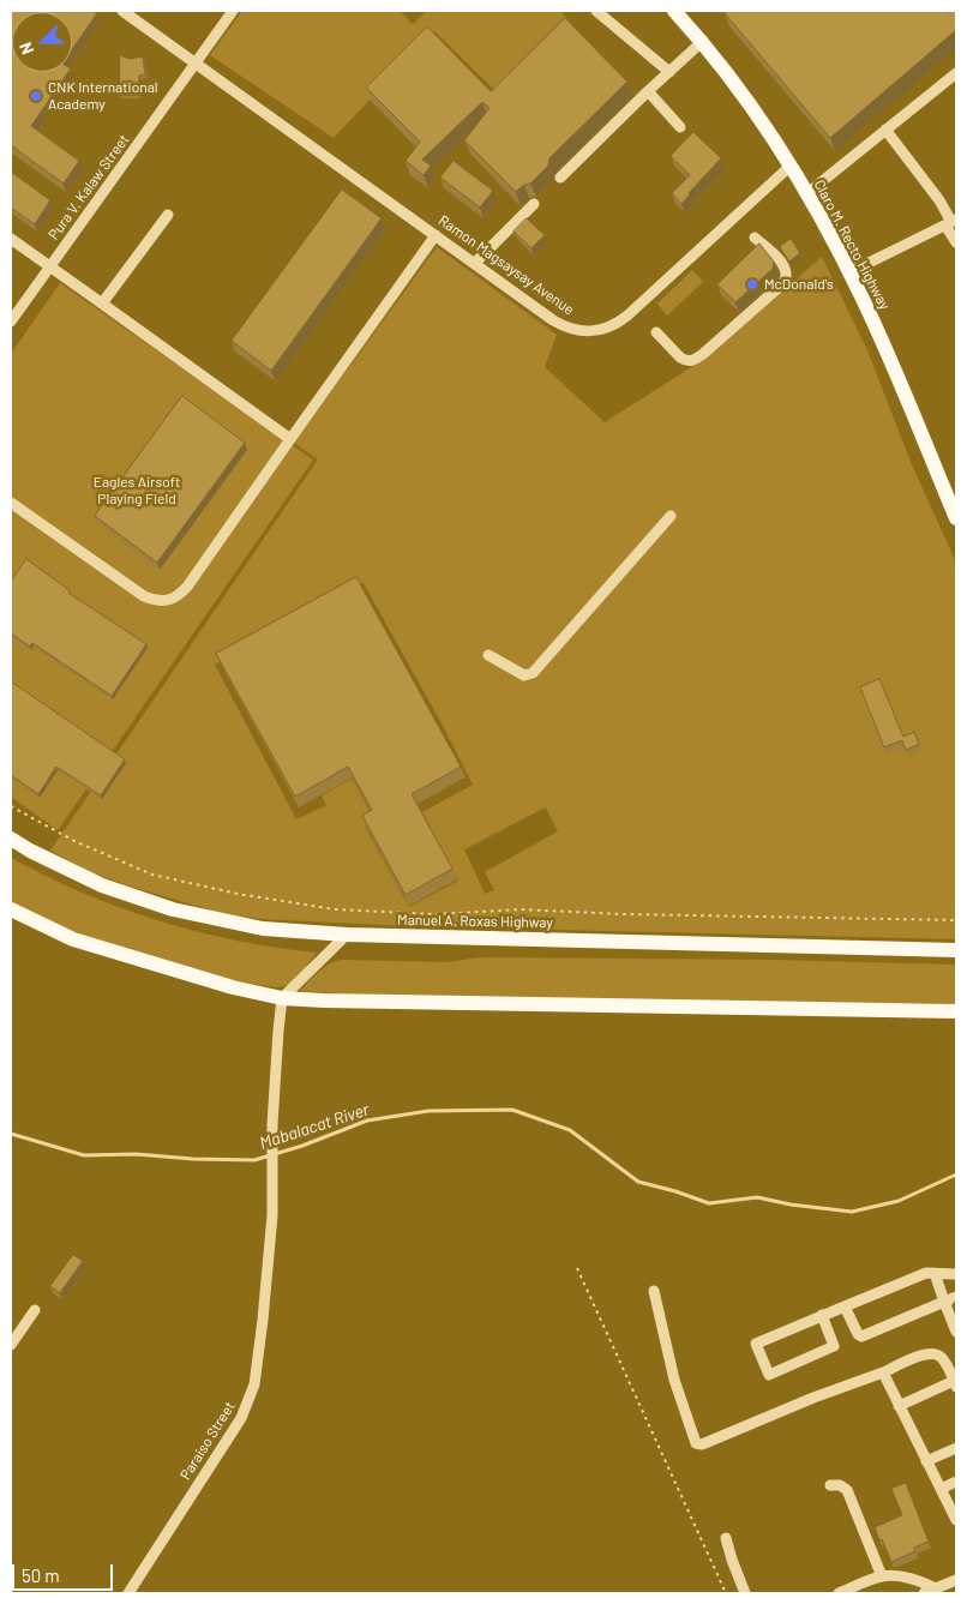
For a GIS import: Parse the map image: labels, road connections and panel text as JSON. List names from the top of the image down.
{
  "streets": {
    "main road": ["Claro M. Recto Highway", "Manuel A. Roxas Highway"],
    "street": ["Pura V. Kalaw Street", "Ramon Magsaysay Avenue", "Paraiso Street"]
  },
  "crossings": [
    ["Pura V. Kalaw Street", "Ramon Magsaysay Avenue"],
    ["Claro M. Recto Highway", "Ramon Magsaysay Avenue"]
  ],
  "water": ["Mabalacat River"],
  "parks": ["Eagles Airsoft Playing Field"],
  "places": ["CNK International Academy", "McDonald's"],
  "scale_bar": "50 m",
  "north": "left"
}
